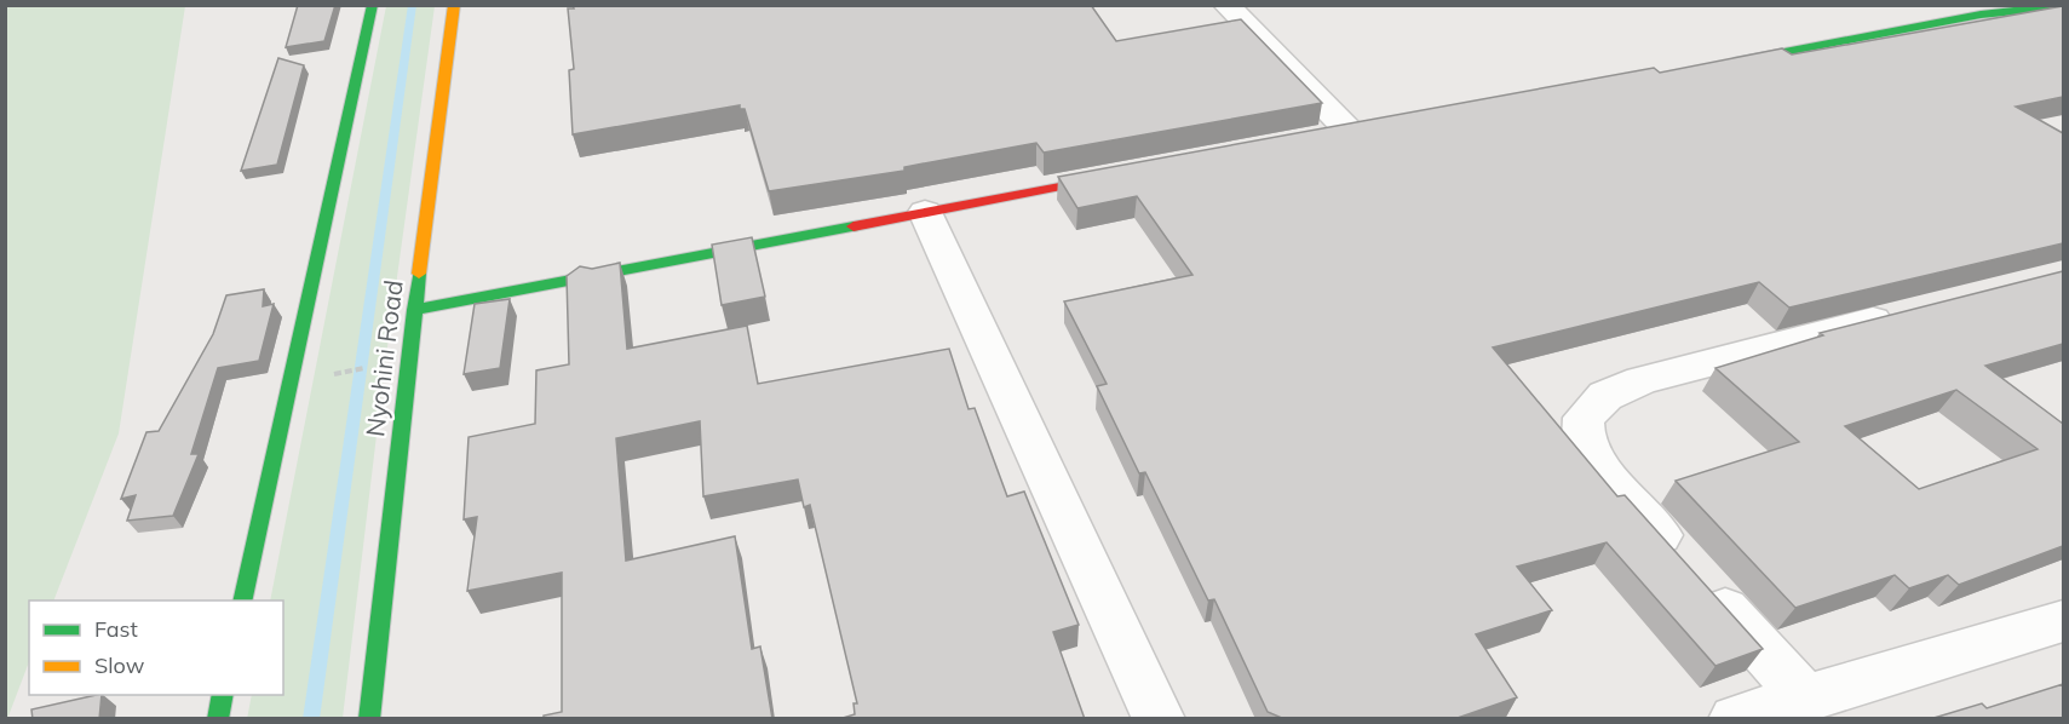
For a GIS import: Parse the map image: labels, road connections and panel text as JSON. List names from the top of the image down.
{
  "streets": {
    "main road": ["Nyohini Road"]
  },
  "legend": ["Fast", "Slow"]
}
